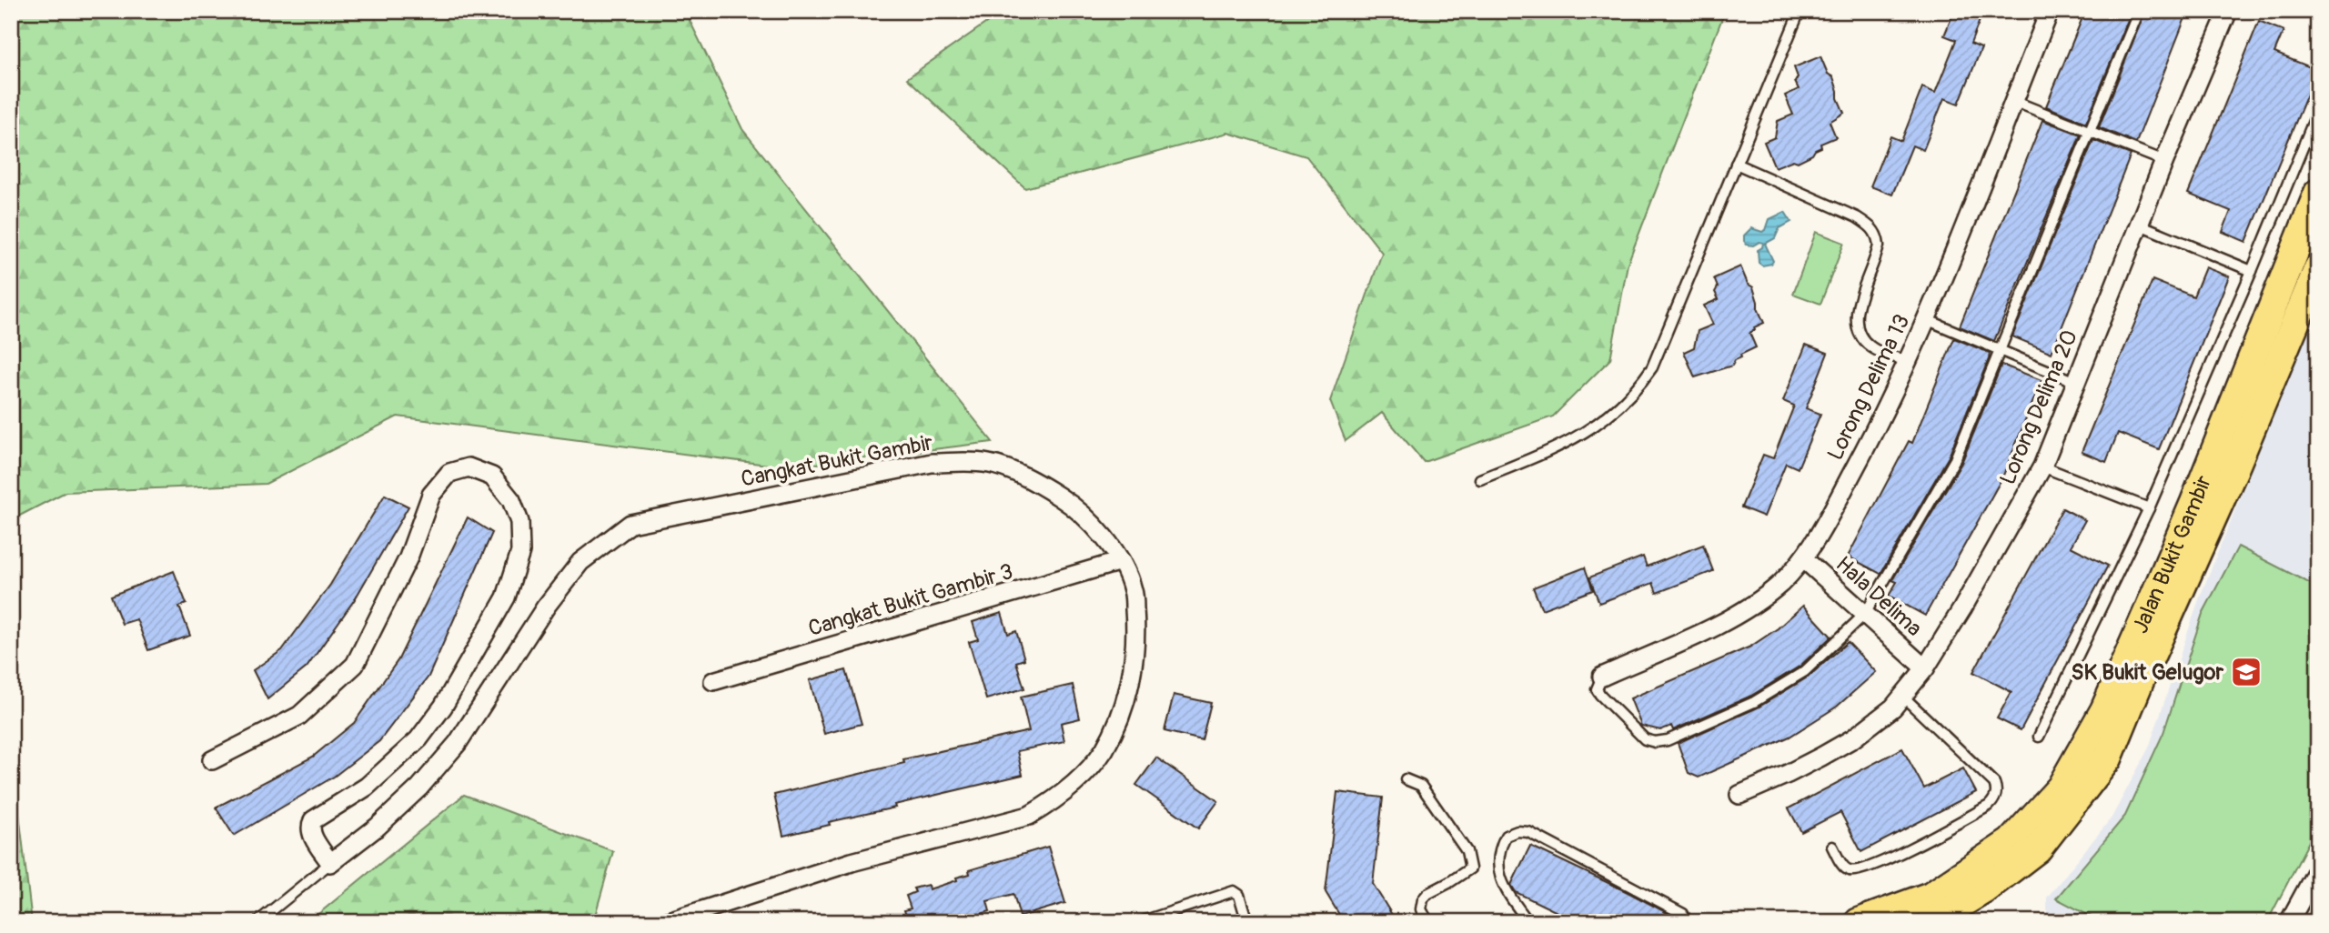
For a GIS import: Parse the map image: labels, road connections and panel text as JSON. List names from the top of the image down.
{
  "streets": {
    "main road": ["Jalan Bukit Gambir"],
    "street": [
      "Lorong Delima 13",
      "Lorong Delima 20",
      "Cangkat Bukit Gambir",
      "Hala Delima",
      "Cangkat Bukit Gambir 3"
    ]
  },
  "crossings": [
    ["Lorong Delima 13", "Hala Delima"],
    ["Lorong Delima 20", "Hala Delima"],
    ["Cangkat Bukit Gambir", "Cangkat Bukit Gambir 3"]
  ],
  "places": {
    "school or university": ["SK Bukit Gelugor"]
  }
}
